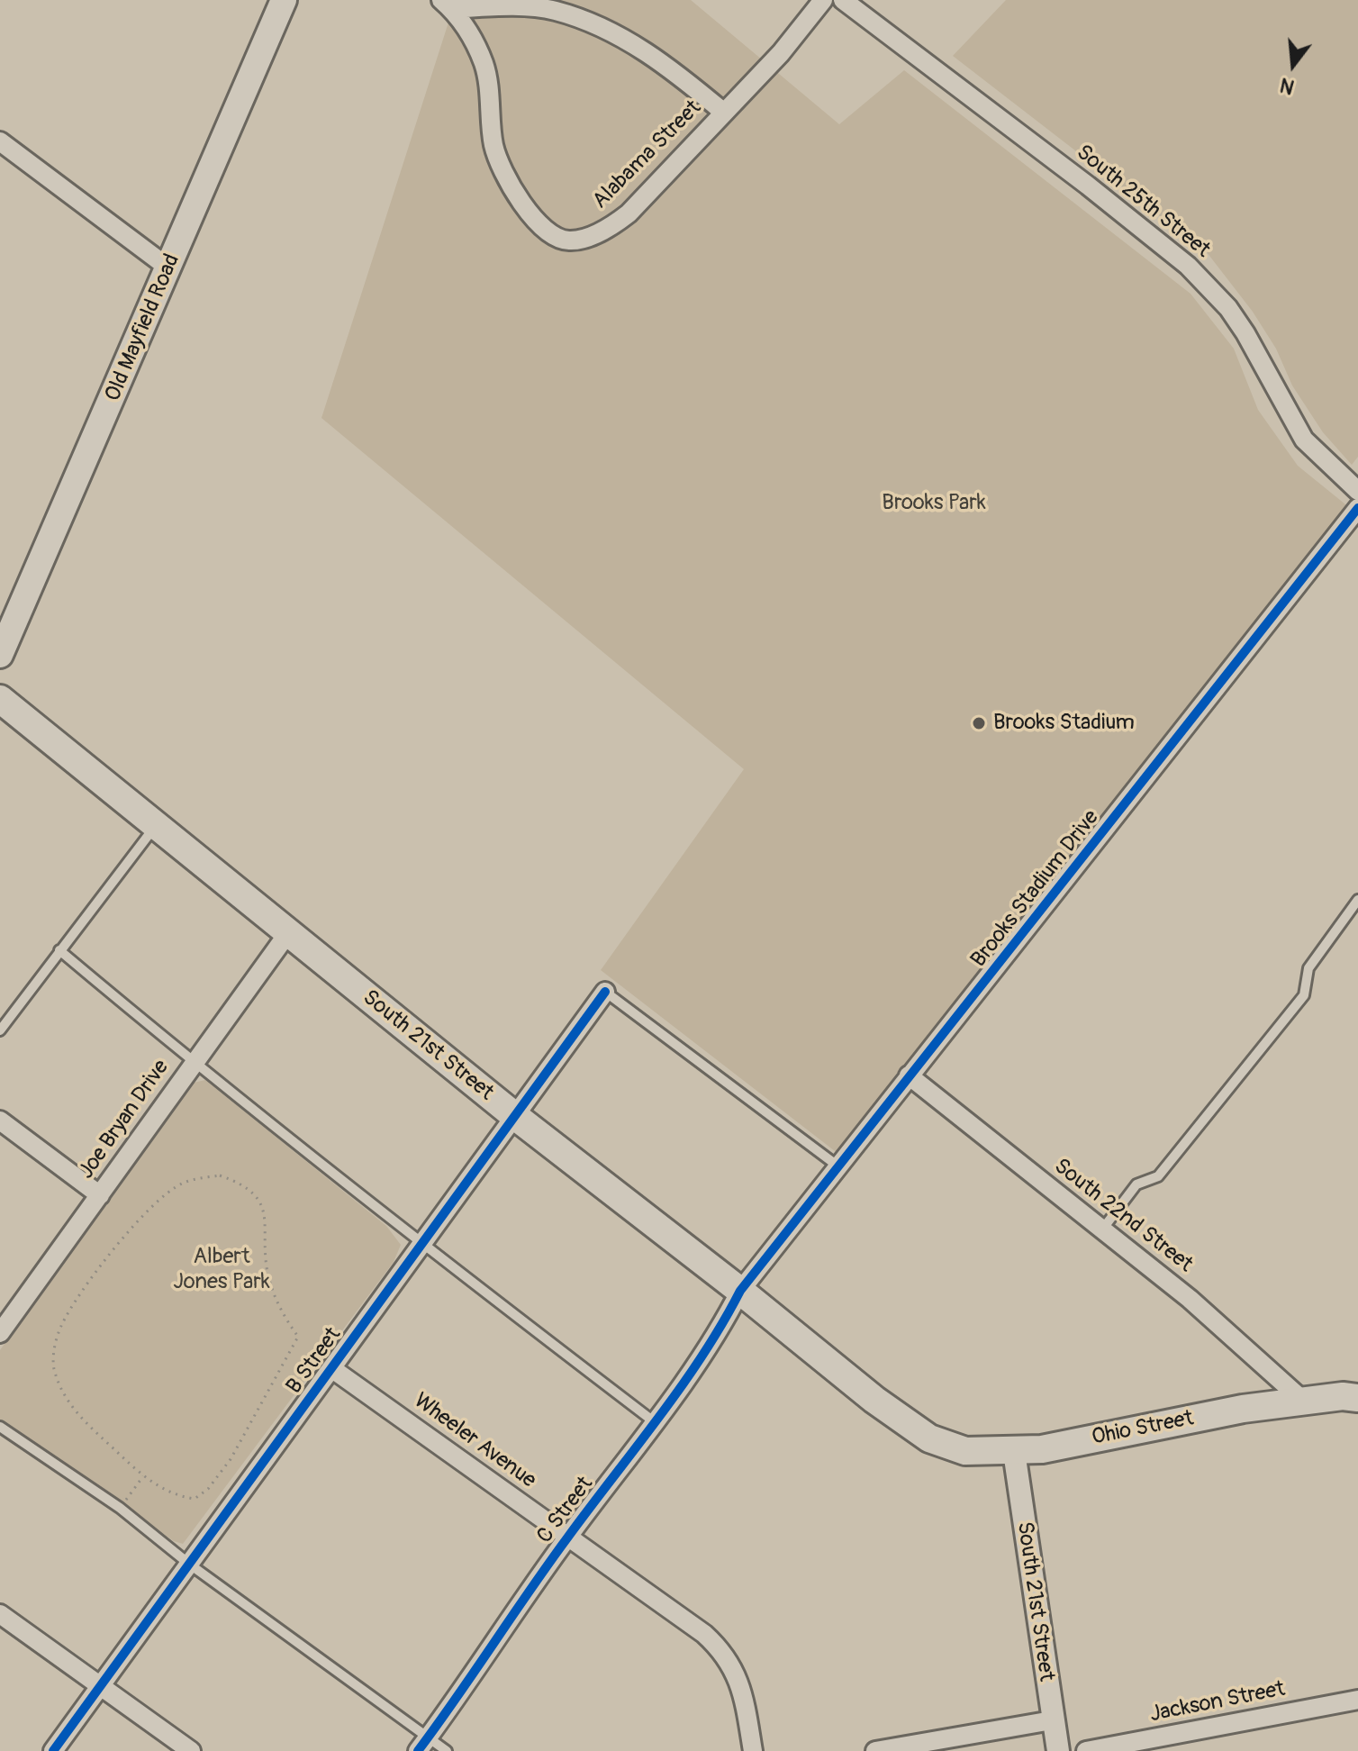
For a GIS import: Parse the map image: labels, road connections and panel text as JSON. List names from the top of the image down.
{
  "streets": {
    "main road": ["Old Mayfield Road", "South 21st Street", "Ohio Street"],
    "street": [
      "Alabama Street",
      "South 25th Street",
      "Brooks Stadium Drive",
      "Joe Bryan Drive",
      "South 22nd Street",
      "B Street",
      "Wheeler Avenue",
      "C Street",
      "Jackson Street"
    ]
  },
  "crossings": [
    ["Brooks Stadium Drive", "South 21st Street"],
    ["Brooks Stadium Drive", "South 22nd Street"],
    ["Brooks Stadium Drive", "C Street"],
    ["South 21st Street", "Joe Bryan Drive"],
    ["South 21st Street", "B Street"],
    ["South 21st Street", "Ohio Street"],
    ["South 21st Street", "C Street"],
    ["South 22nd Street", "Ohio Street"],
    ["B Street", "Wheeler Avenue"],
    ["Wheeler Avenue", "C Street"]
  ],
  "parks": ["Brooks Park", "Albert Jones Park"],
  "places": ["Brooks Stadium"],
  "north": "bottom"
}
